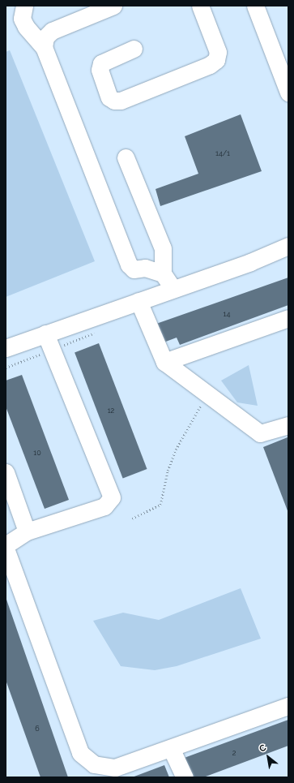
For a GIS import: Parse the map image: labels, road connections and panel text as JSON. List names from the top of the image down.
{
  "house_numbers": [
    "14/1",
    "14",
    "12",
    "10",
    "6",
    "2"
  ],
  "north": "top left"
}
